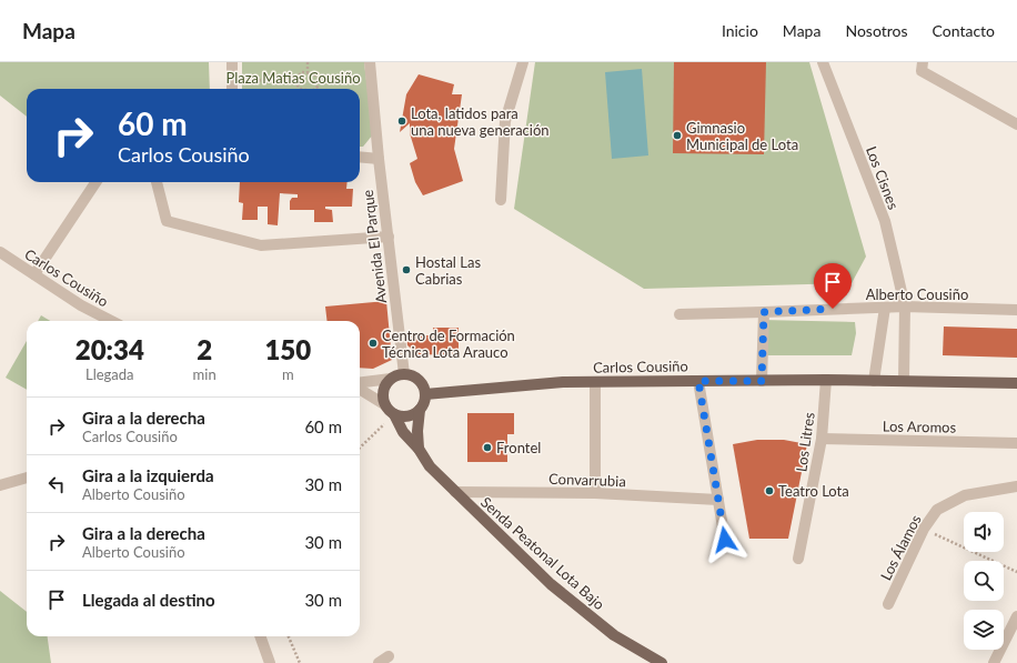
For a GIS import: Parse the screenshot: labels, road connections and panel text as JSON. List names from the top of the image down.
{
  "streets": {
    "main road": ["Carlos Cousiño", "Senda Peatonal Lota Bajo"],
    "street": [
      "Los Cisnes",
      "Avenida El Parque",
      "Alberto Cousiño",
      "Los Aromos",
      "Los Litres",
      "Convarrubia",
      "Los Álamos"
    ]
  },
  "crossings": [
    ["Los Cisnes", "Carlos Cousiño"],
    ["Los Cisnes", "Alberto Cousiño"],
    ["Avenida El Parque", "Carlos Cousiño"],
    ["Avenida El Parque", "Senda Peatonal Lota Bajo"],
    ["Carlos Cousiño", "Los Litres"],
    ["Carlos Cousiño", "Senda Peatonal Lota Bajo"],
    ["Los Aromos", "Los Litres"],
    ["Convarrubia", "Senda Peatonal Lota Bajo"]
  ],
  "parks": ["Plaza Matias Cousiño"],
  "places": [
    "Lota, latidos para una nueva generación",
    "Gimnasio Municipal de Lota",
    "Hostal Las Cabrias",
    "Centro de Formación Técnica Lota Arauco",
    "Frontel",
    "Teatro Lota"
  ],
  "page": {
    "header": "Mapa",
    "nav": [
      "Inicio",
      "Mapa",
      "Nosotros",
      "Contacto"
    ],
    "turn": ["60 m", "Carlos Cousiño"],
    "eta": [
      "20:34",
      "Llegada",
      "2",
      "min",
      "150",
      "m"
    ],
    "list": [
      {
        "name": "Gira a la derecha",
        "note": "Carlos Cousiño",
        "value": "60 m"
      },
      {
        "name": "Gira a la izquierda",
        "note": "Alberto Cousiño",
        "value": "30 m"
      },
      {
        "name": "Gira a la derecha",
        "note": "Alberto Cousiño",
        "value": "30 m"
      },
      {
        "name": "Llegada al destino",
        "value": "30 m"
      }
    ]
  }
}
